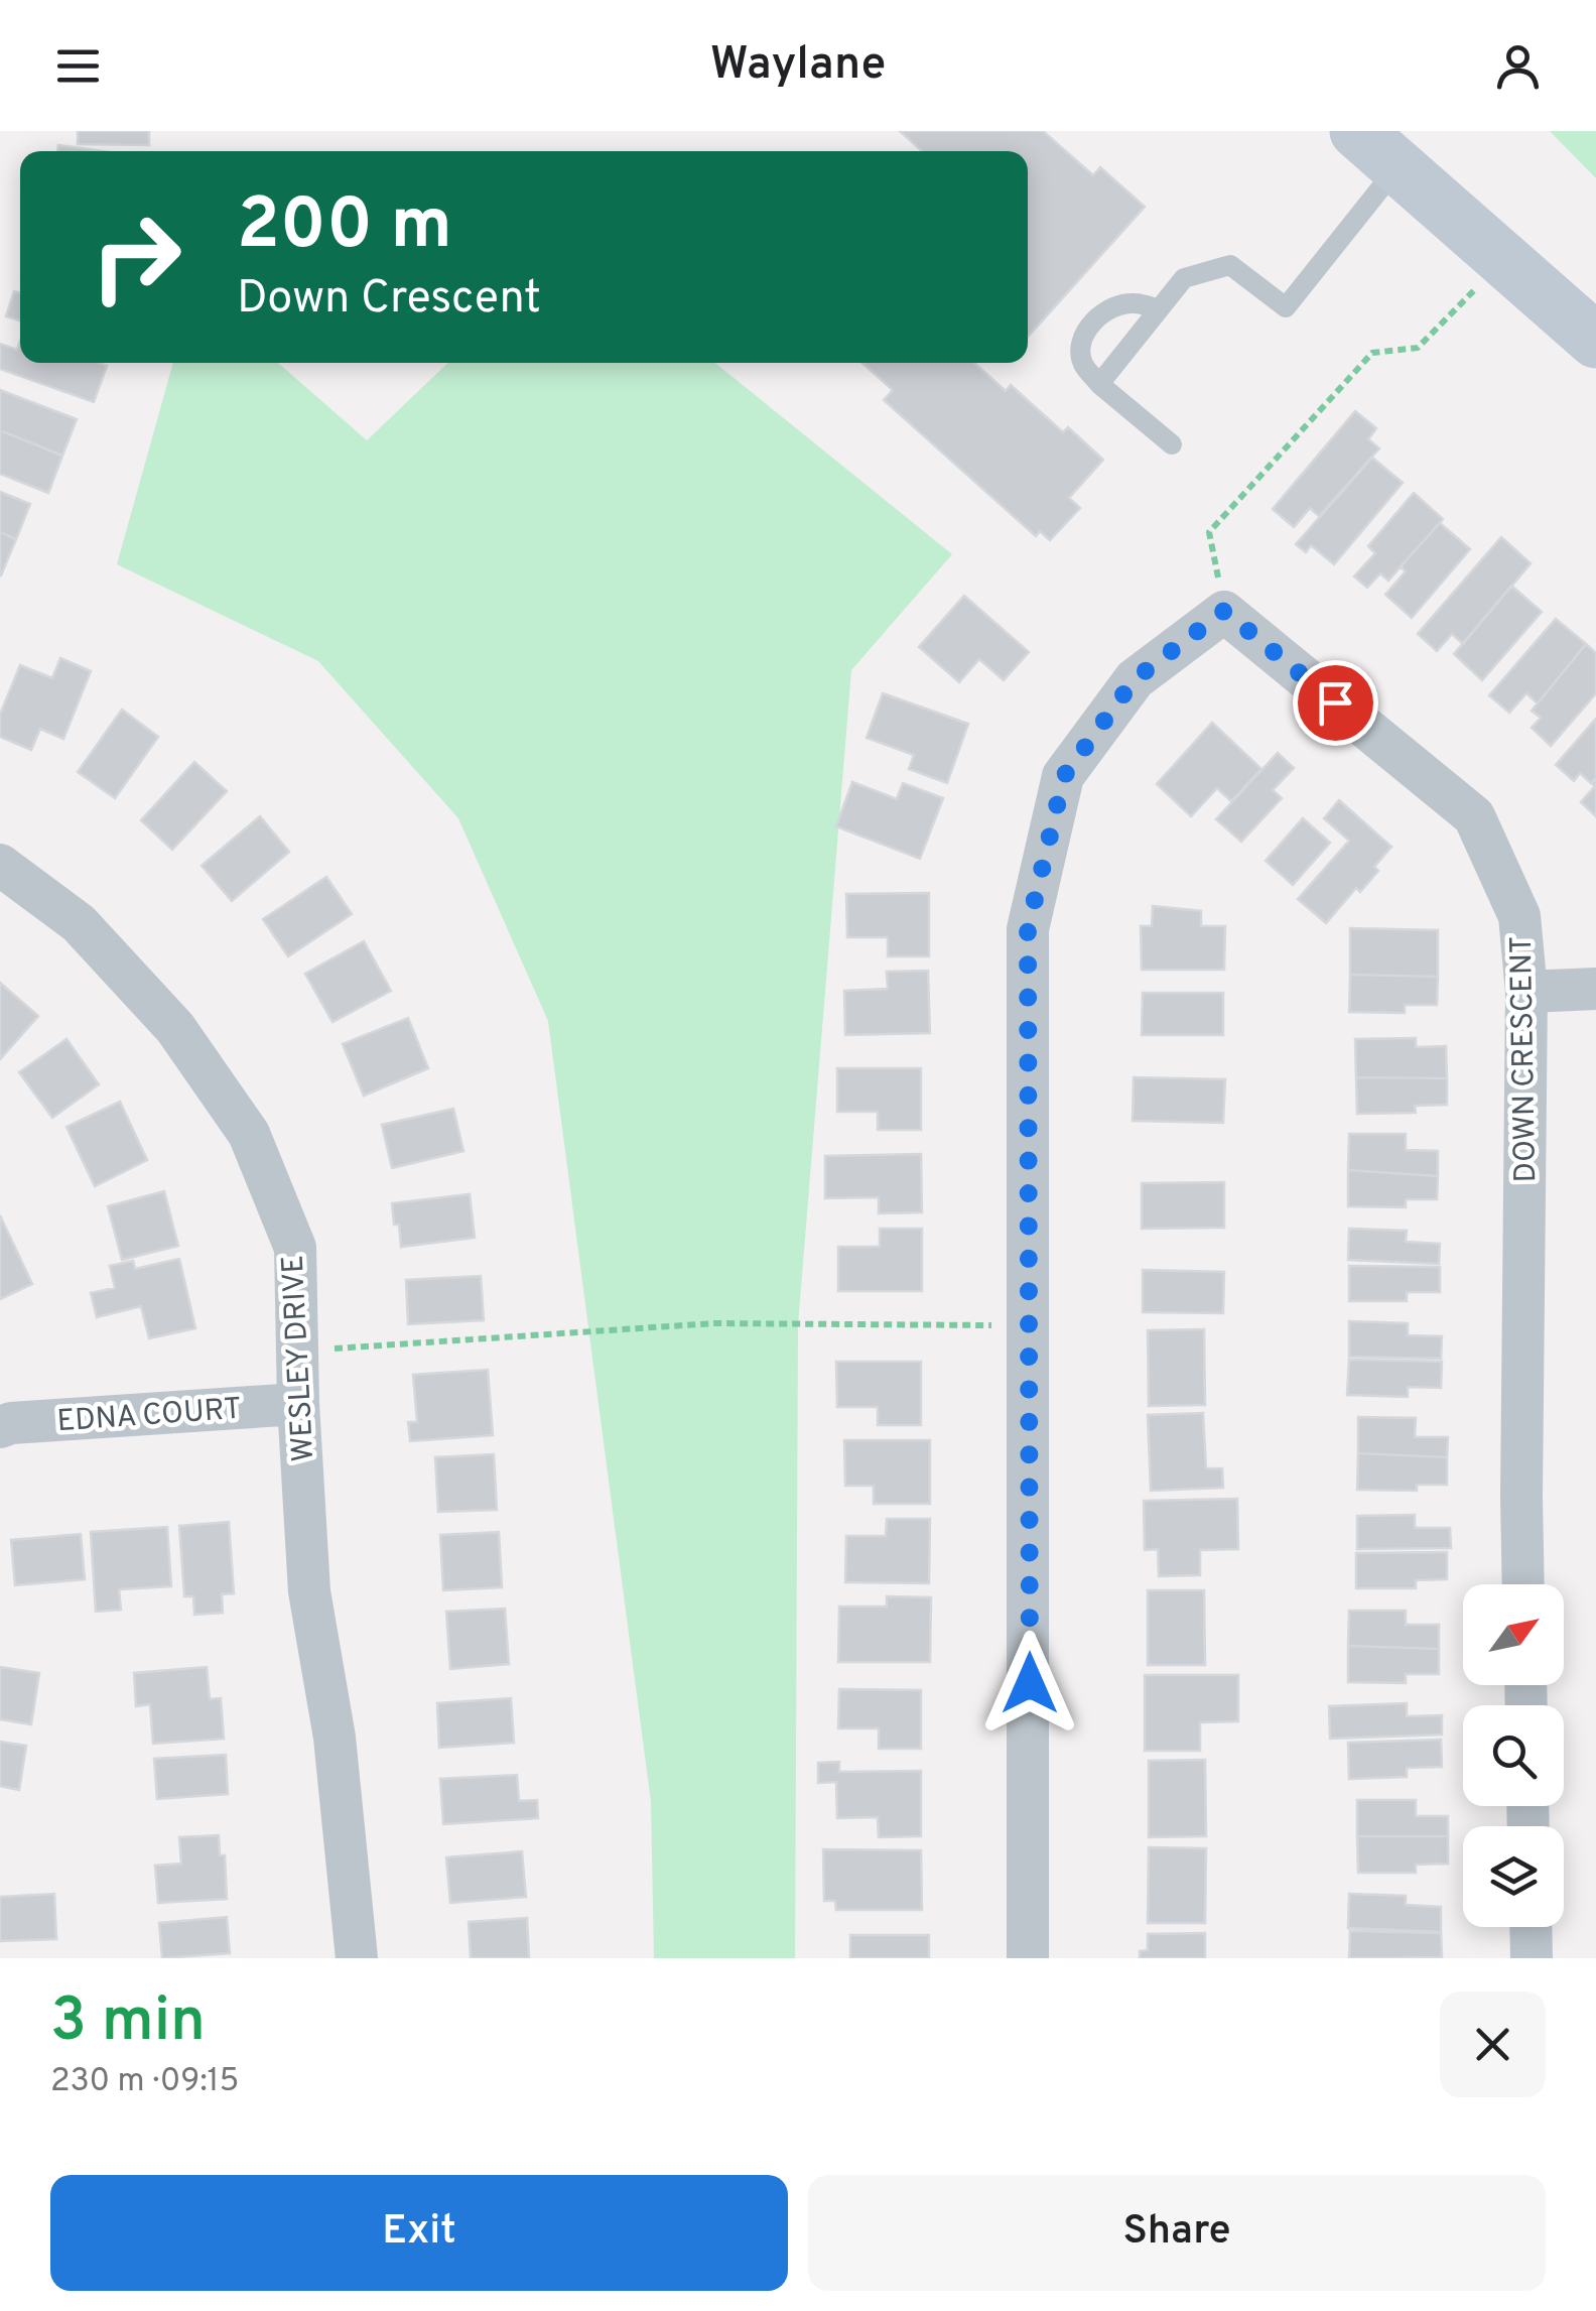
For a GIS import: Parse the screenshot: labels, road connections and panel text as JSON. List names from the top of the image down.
{
  "streets": {
    "street": ["DOWN CRESCENT", "WESLEY DRIVE", "EDNA COURT"]
  },
  "crossings": [
    ["WESLEY DRIVE", "EDNA COURT"]
  ],
  "north": "top right",
  "page": {
    "header": "Waylane",
    "turn": ["200 m", "Down Crescent"],
    "heading": ["3 min", "230 m · 09:15"],
    "buttons": ["Exit", "Share"]
  }
}
